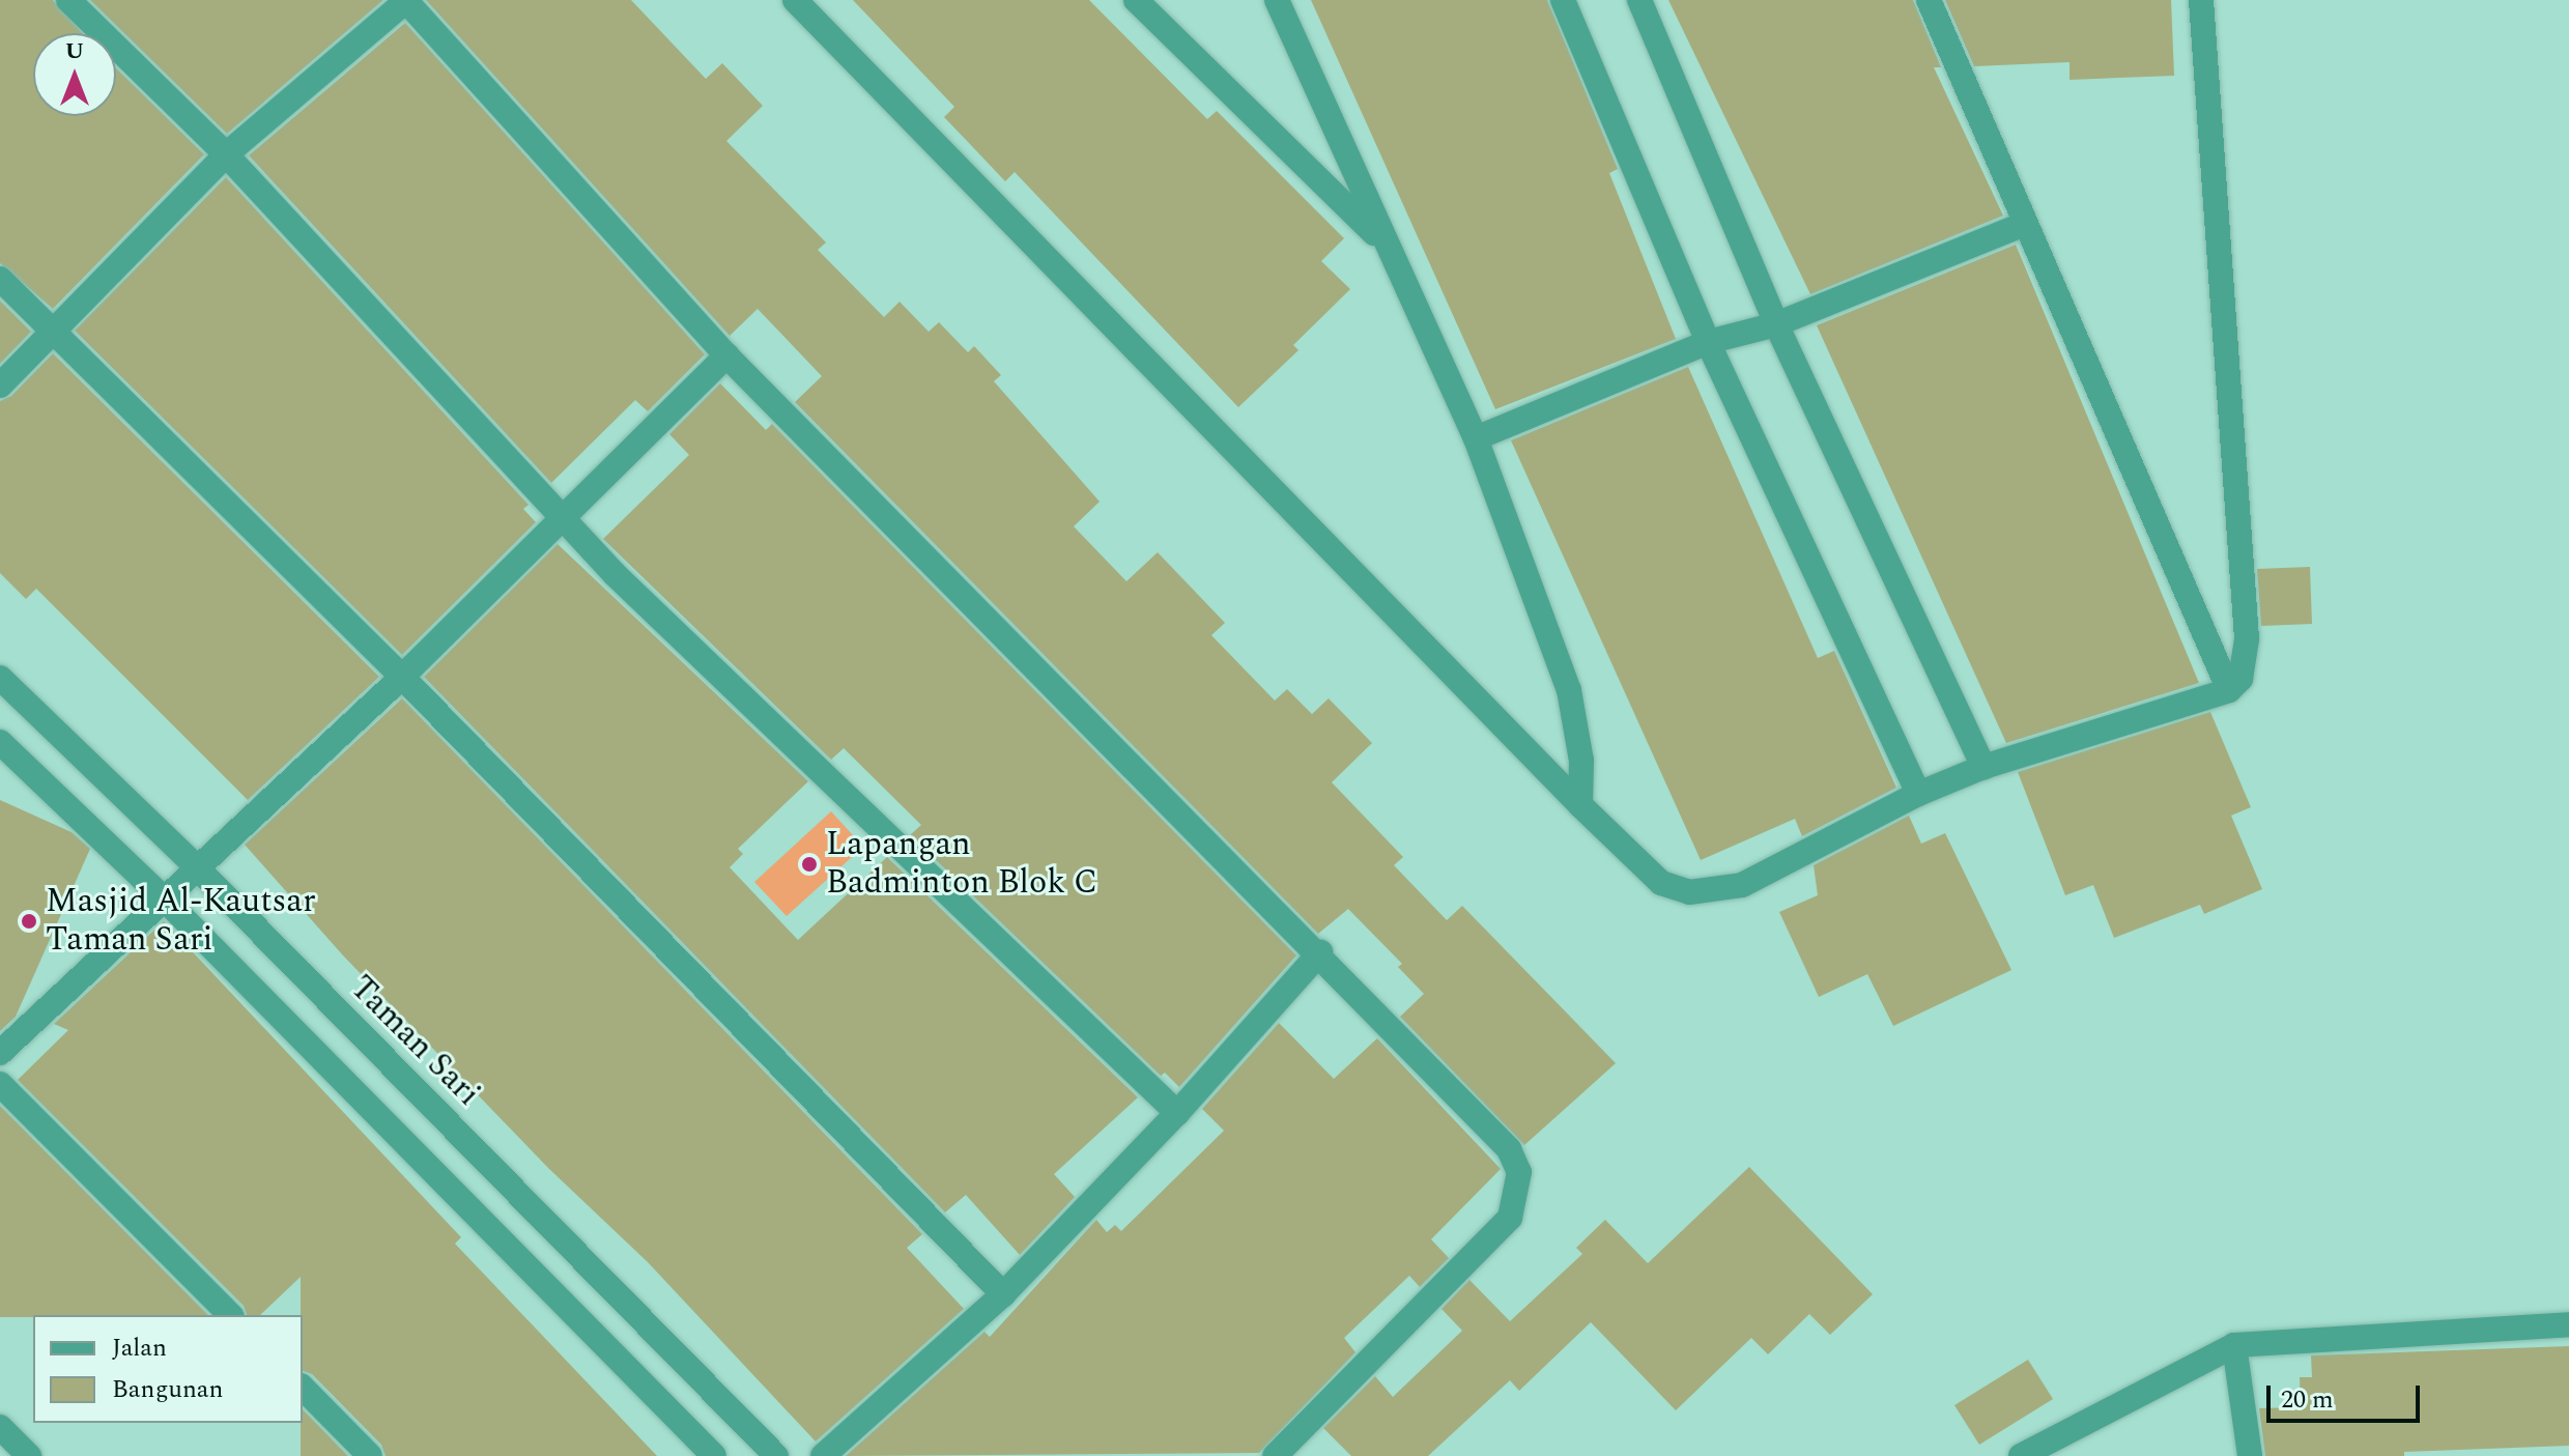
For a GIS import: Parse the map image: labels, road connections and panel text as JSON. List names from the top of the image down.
{
  "streets": {
    "street": ["Taman Sari"]
  },
  "places": ["Lapangan Badminton Blok C", "Masjid Al-Kautsar Taman Sari"],
  "legend": ["Jalan", "Bangunan"],
  "scale_bar": "20 m",
  "north": "top"
}
